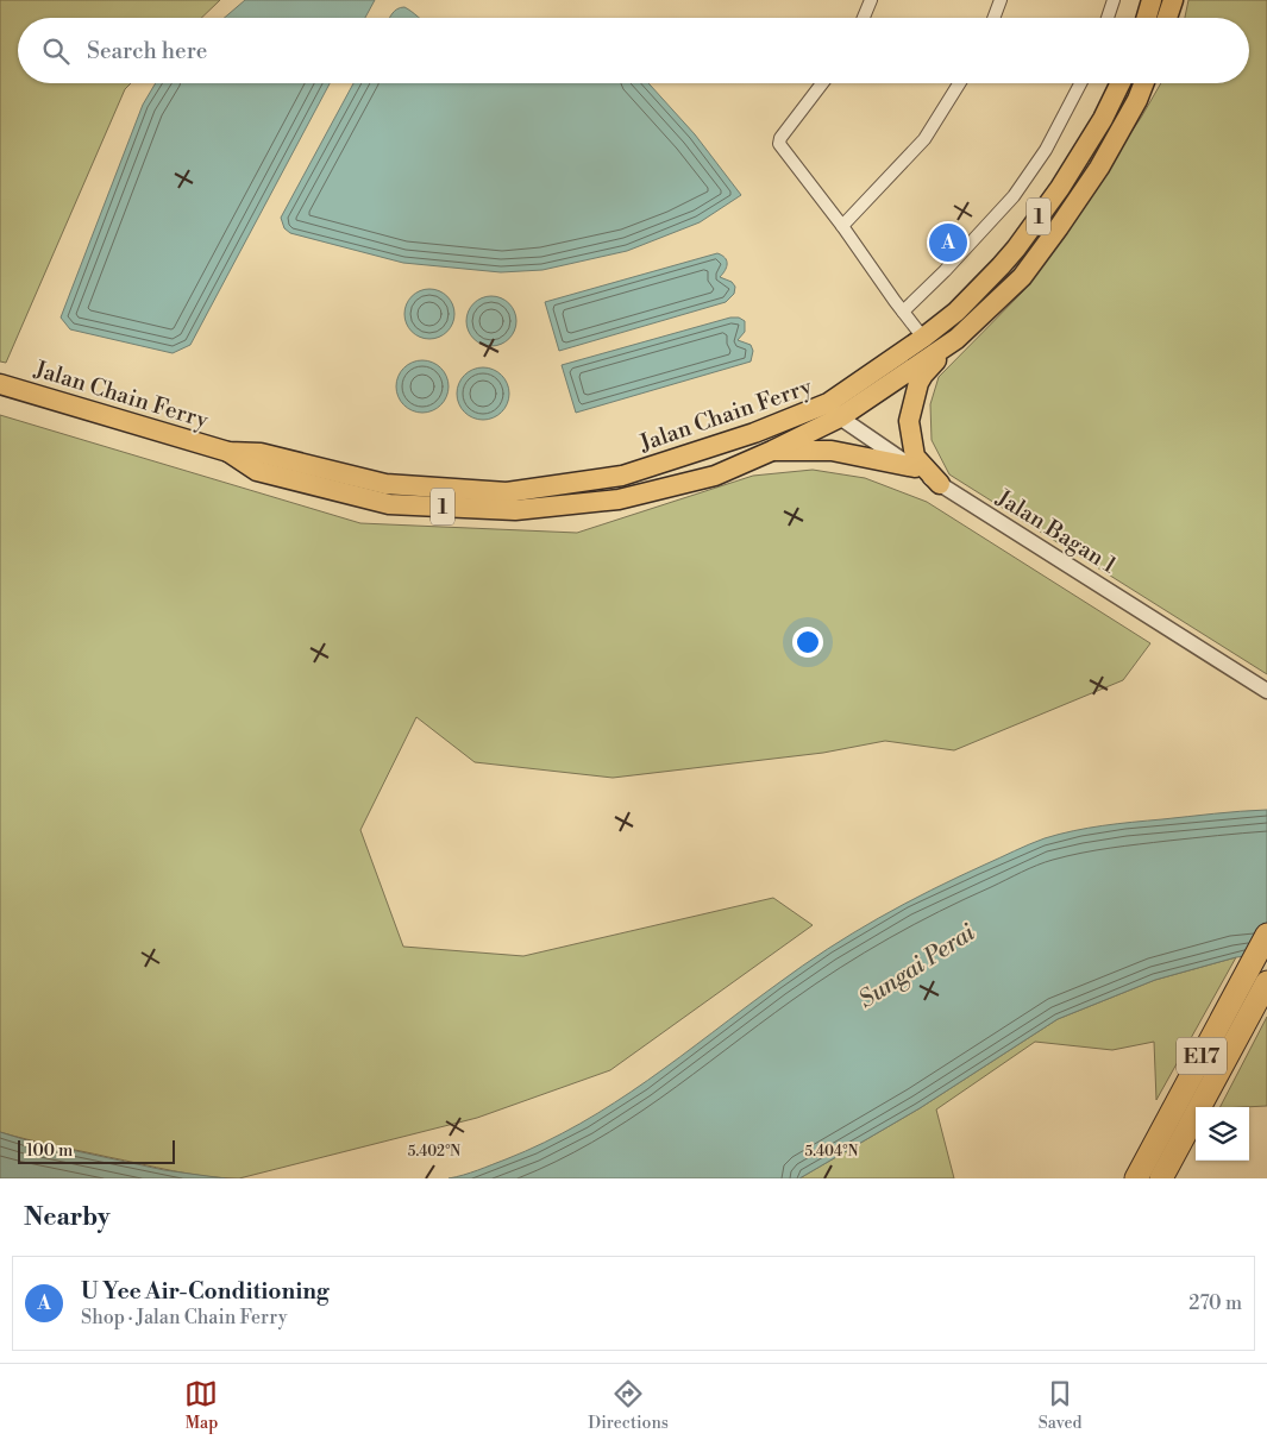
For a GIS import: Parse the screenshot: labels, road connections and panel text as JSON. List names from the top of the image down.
{
  "streets": {
    "highway": ["1", "Jalan Chain Ferry", "E17"],
    "street": ["Jalan Bagan 1"]
  },
  "crossings": [
    ["Jalan Chain Ferry", "Jalan Bagan 1"]
  ],
  "water": ["Sungai Perai"],
  "scale_bar": "100 m",
  "page": {
    "search": "Search here",
    "pins": "A",
    "scale": "100 m",
    "heading": "Nearby",
    "list": [
      {
        "mark": "A",
        "name": "U Yee Air-Conditioning",
        "note": "Shop · Jalan Chain Ferry",
        "value": "270 m"
      }
    ],
    "nav": ["Map", "Directions", "Saved"]
  },
  "coordinates": ["5.402°N", "5.404°N"]
}
